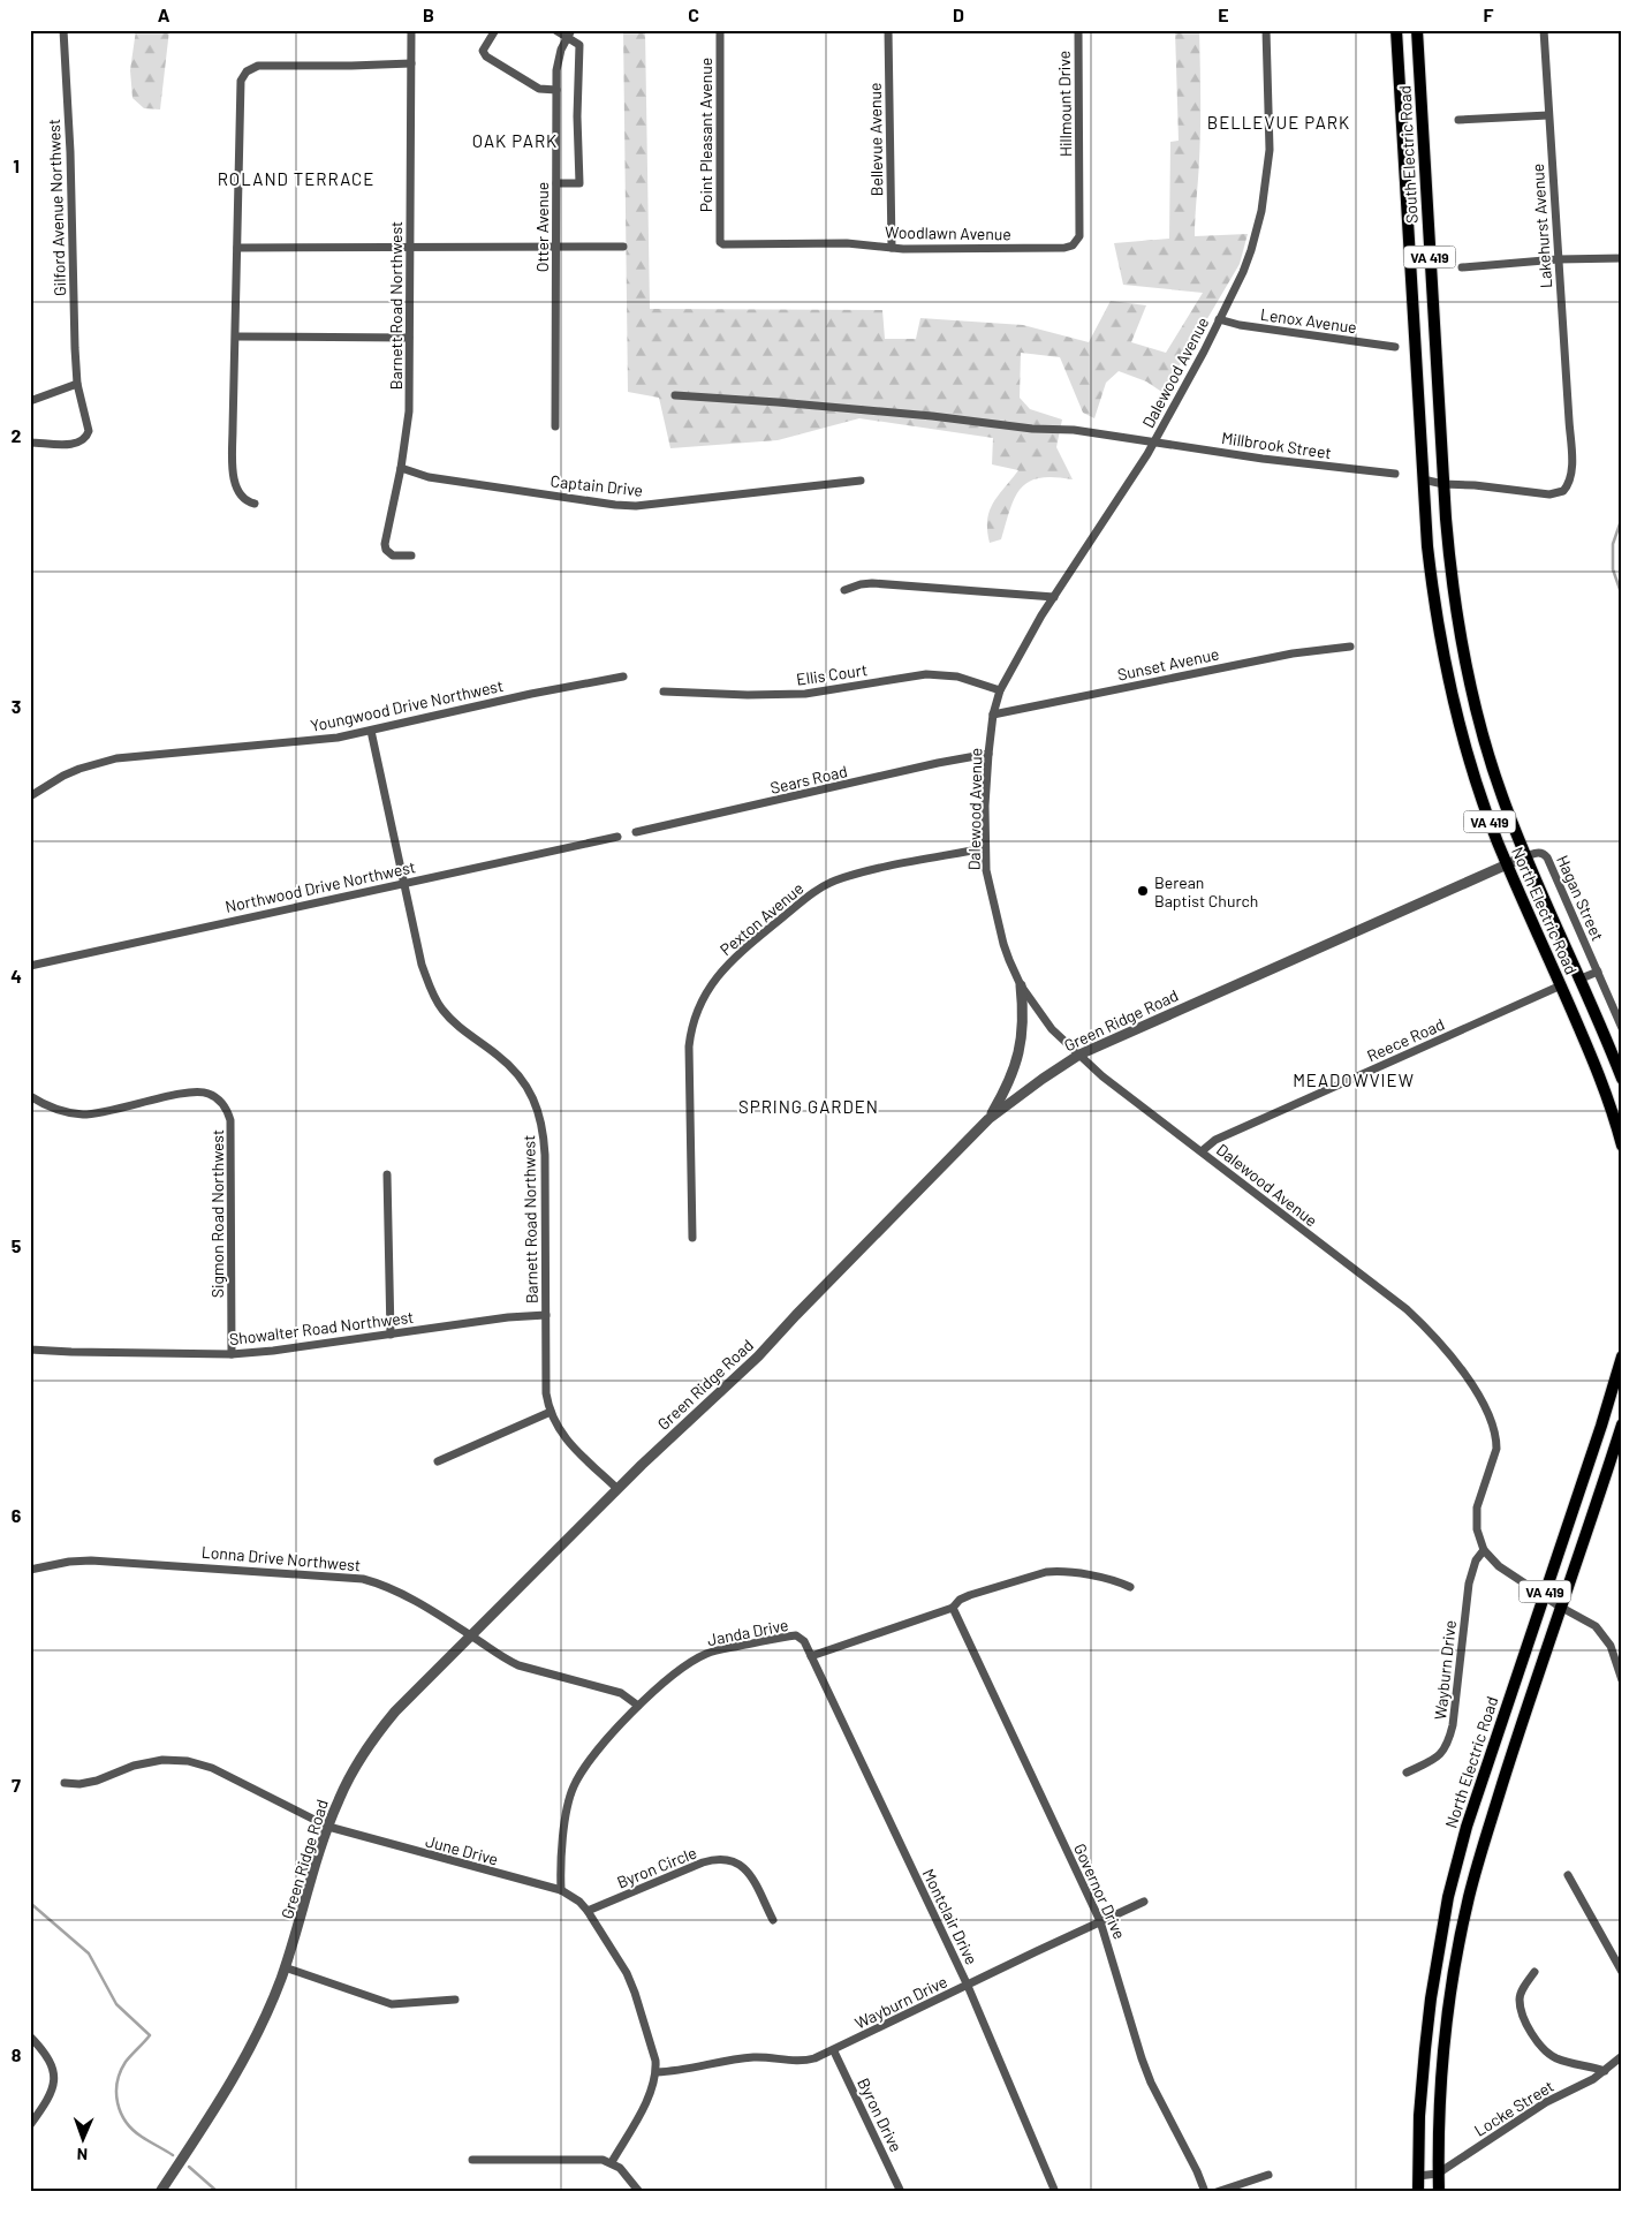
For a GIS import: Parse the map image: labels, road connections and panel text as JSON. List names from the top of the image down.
{
  "streets": {
    "main road": ["South Electric Road", "VA 419", "North Electric Road"],
    "street": [
      "Hillmount Drive",
      "Point Pleasant Avenue",
      "Bellevue Avenue",
      "Gilford Avenue Northwest",
      "Lakehurst Avenue",
      "Otter Avenue",
      "Woodlawn Avenue",
      "Barnett Road Northwest",
      "Lenox Avenue",
      "Dalewood Avenue",
      "Millbrook Street",
      "Captain Drive",
      "Sunset Avenue",
      "Ellis Court",
      "Youngwood Drive Northwest",
      "Sears Road",
      "Northwood Drive Northwest",
      "Hagan Street",
      "Pexton Avenue",
      "Green Ridge Road",
      "Reece Road",
      "Sigmon Road Northwest",
      "Showalter Road Northwest",
      "Lonna Drive Northwest",
      "Janda Drive",
      "Wayburn Drive",
      "June Drive",
      "Byron Circle",
      "Governor Drive",
      "Montclair Drive",
      "Locke Street",
      "Byron Drive"
    ]
  },
  "crossings": [
    ["Hillmount Drive", "Woodlawn Avenue"],
    ["Point Pleasant Avenue", "Woodlawn Avenue"],
    ["Bellevue Avenue", "Woodlawn Avenue"],
    ["South Electric Road", "Lakehurst Avenue"],
    ["South Electric Road", "North Electric Road"],
    ["Lakehurst Avenue", "North Electric Road"],
    ["VA 419", "Locke Street"],
    ["Barnett Road Northwest", "Captain Drive"],
    ["Barnett Road Northwest", "Youngwood Drive Northwest"],
    ["Barnett Road Northwest", "Northwood Drive Northwest"],
    ["Barnett Road Northwest", "Green Ridge Road"],
    ["Barnett Road Northwest", "Showalter Road Northwest"],
    ["Lenox Avenue", "Dalewood Avenue"],
    ["Dalewood Avenue", "Millbrook Street"],
    ["Dalewood Avenue", "Sunset Avenue"],
    ["Dalewood Avenue", "Ellis Court"],
    ["Dalewood Avenue", "Sears Road"],
    ["Dalewood Avenue", "Pexton Avenue"],
    ["Dalewood Avenue", "Green Ridge Road"],
    ["Dalewood Avenue", "Reece Road"],
    ["Dalewood Avenue", "Wayburn Drive"],
    ["Hagan Street", "North Electric Road"],
    ["Hagan Street", "Green Ridge Road"],
    ["North Electric Road", "Green Ridge Road"],
    ["North Electric Road", "Reece Road"],
    ["North Electric Road", "Locke Street"],
    ["Green Ridge Road", "Lonna Drive Northwest"],
    ["Green Ridge Road", "June Drive"],
    ["Sigmon Road Northwest", "Showalter Road Northwest"],
    ["Lonna Drive Northwest", "Janda Drive"],
    ["Janda Drive", "June Drive"],
    ["Janda Drive", "Montclair Drive"],
    ["Wayburn Drive", "June Drive"],
    ["Wayburn Drive", "Governor Drive"],
    ["Wayburn Drive", "Montclair Drive"],
    ["Wayburn Drive", "Byron Drive"],
    ["June Drive", "Byron Circle"]
  ],
  "districts": [
    "BELLEVUE PARK",
    "OAK PARK",
    "ROLAND TERRACE",
    "MEADOWVIEW",
    "SPRING GARDEN"
  ],
  "places": ["Berean Baptist Church"],
  "north": "bottom",
  "grid": {
    "columns": [
      "A",
      "B",
      "C",
      "D",
      "E",
      "F"
    ],
    "rows": [
      "1",
      "2",
      "3",
      "4",
      "5",
      "6",
      "7",
      "8"
    ]
  }
}
